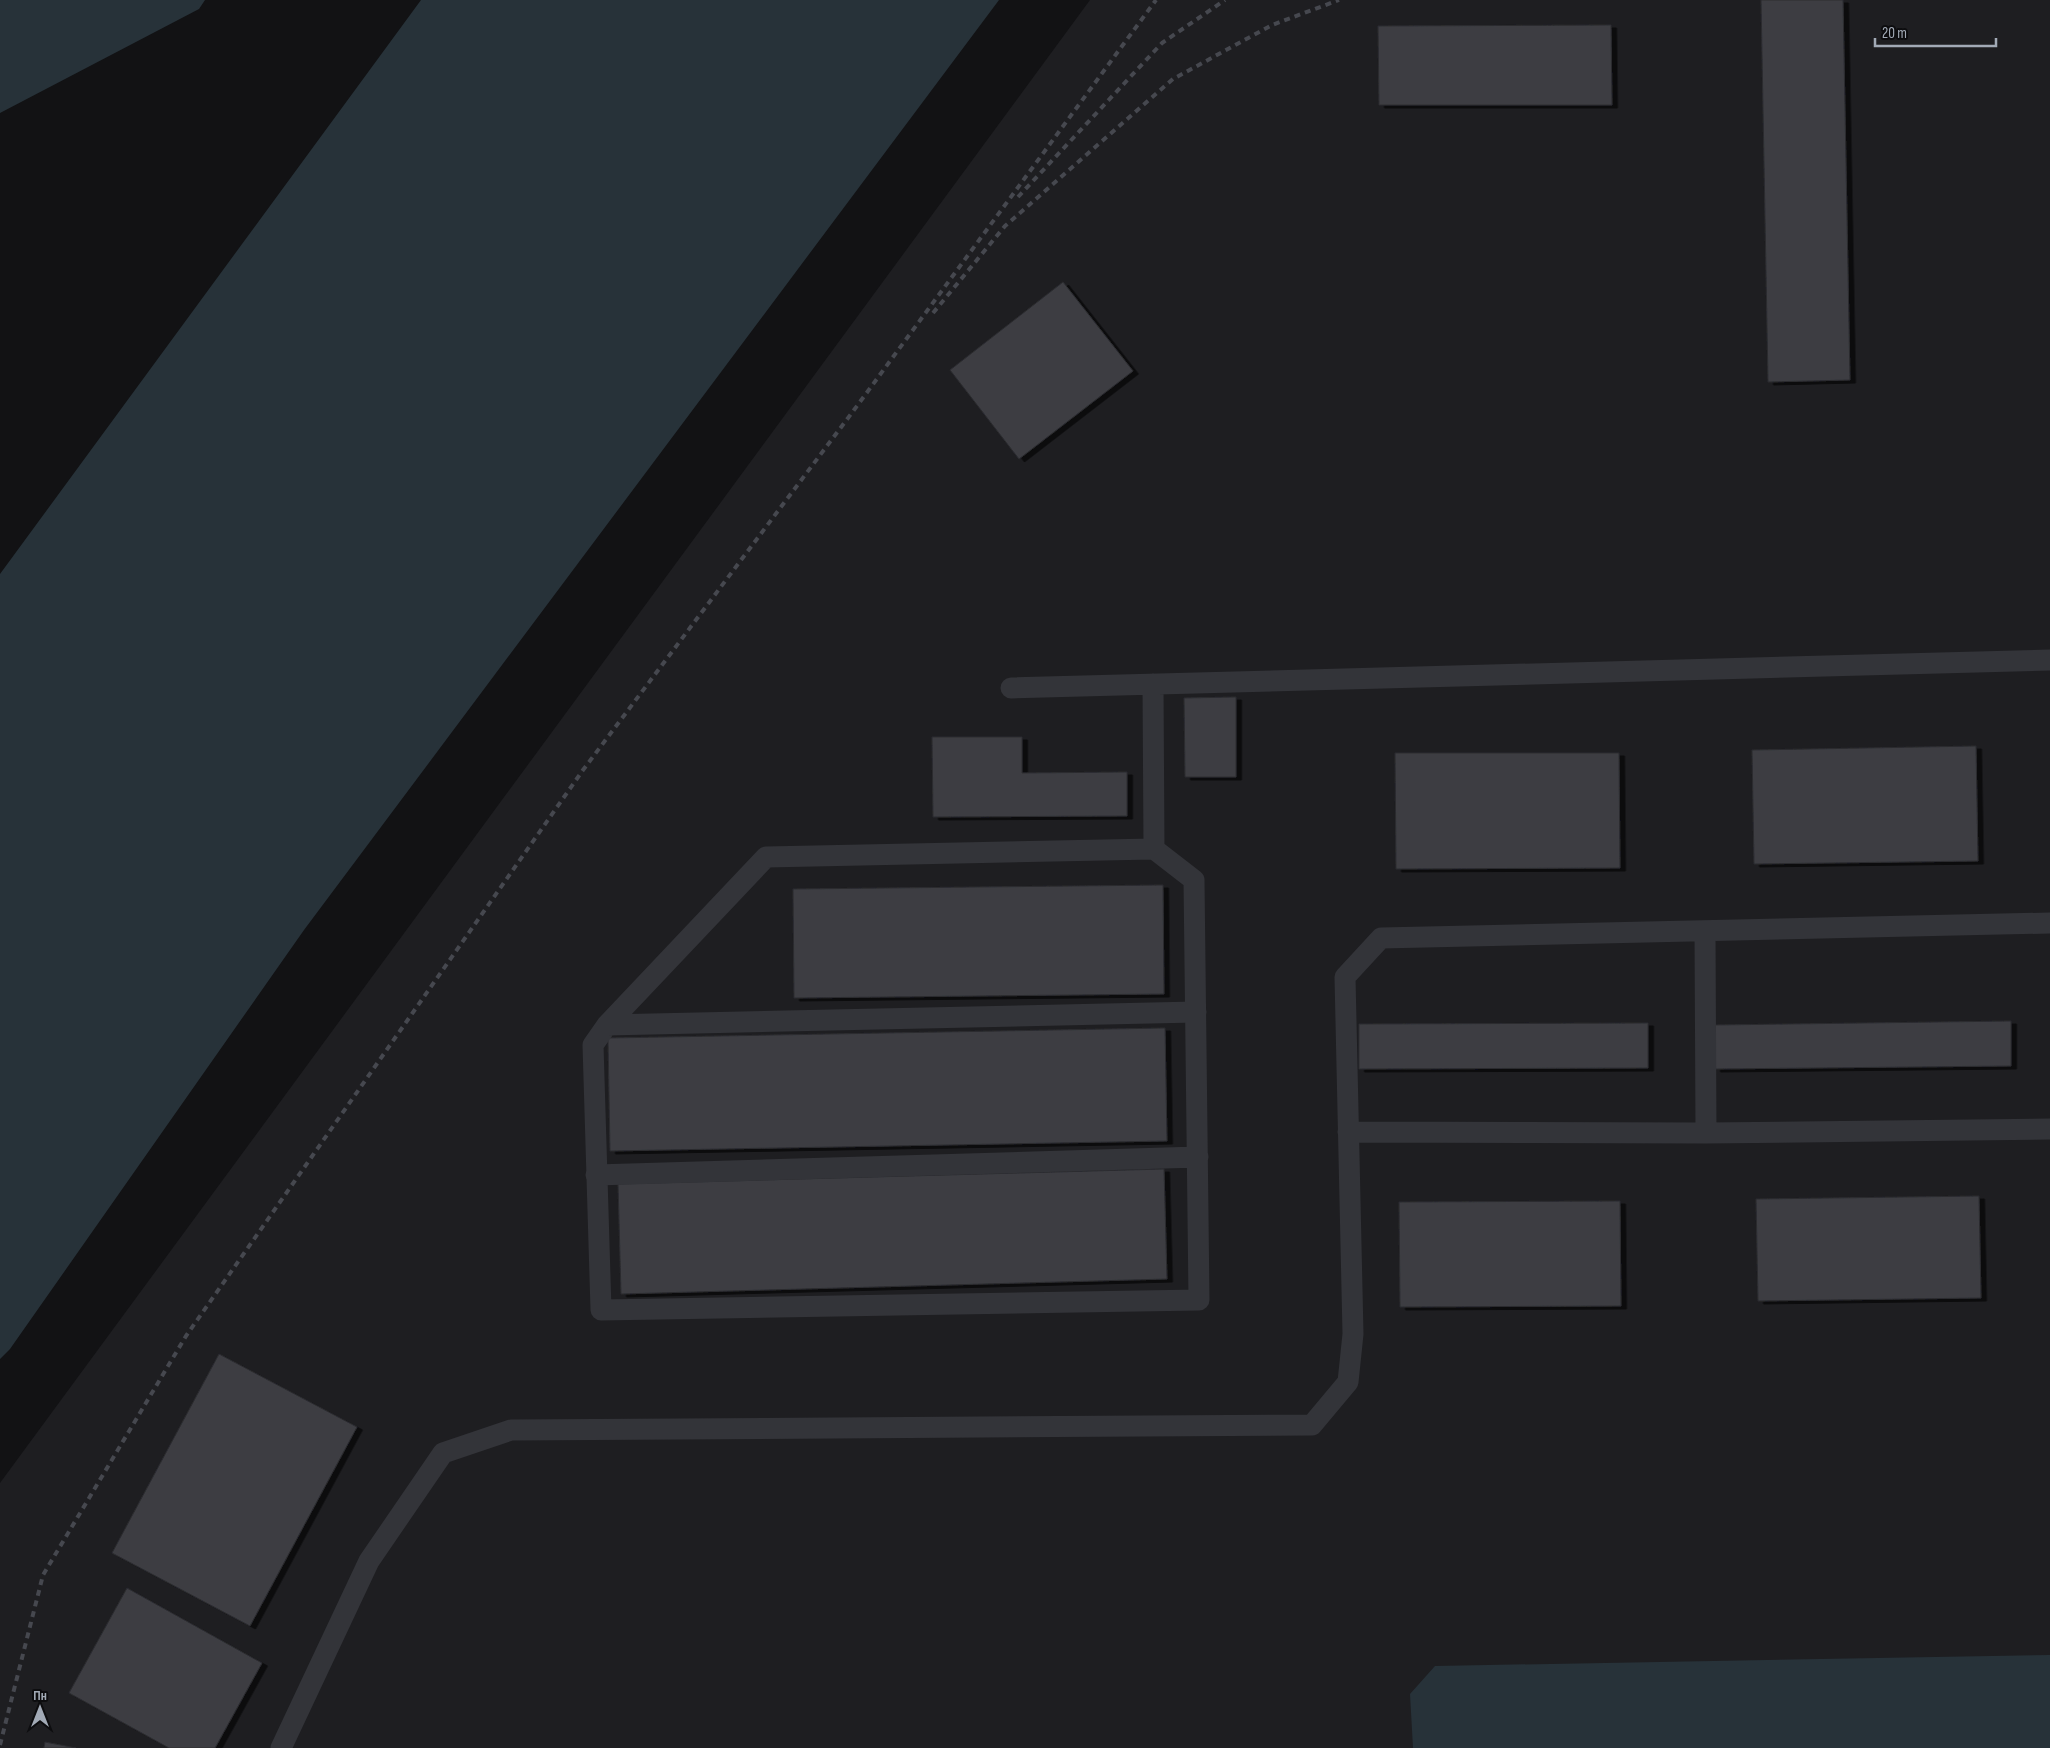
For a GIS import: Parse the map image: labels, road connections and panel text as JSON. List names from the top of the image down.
{
  "scale_bar": "20 m",
  "north": "top"
}
